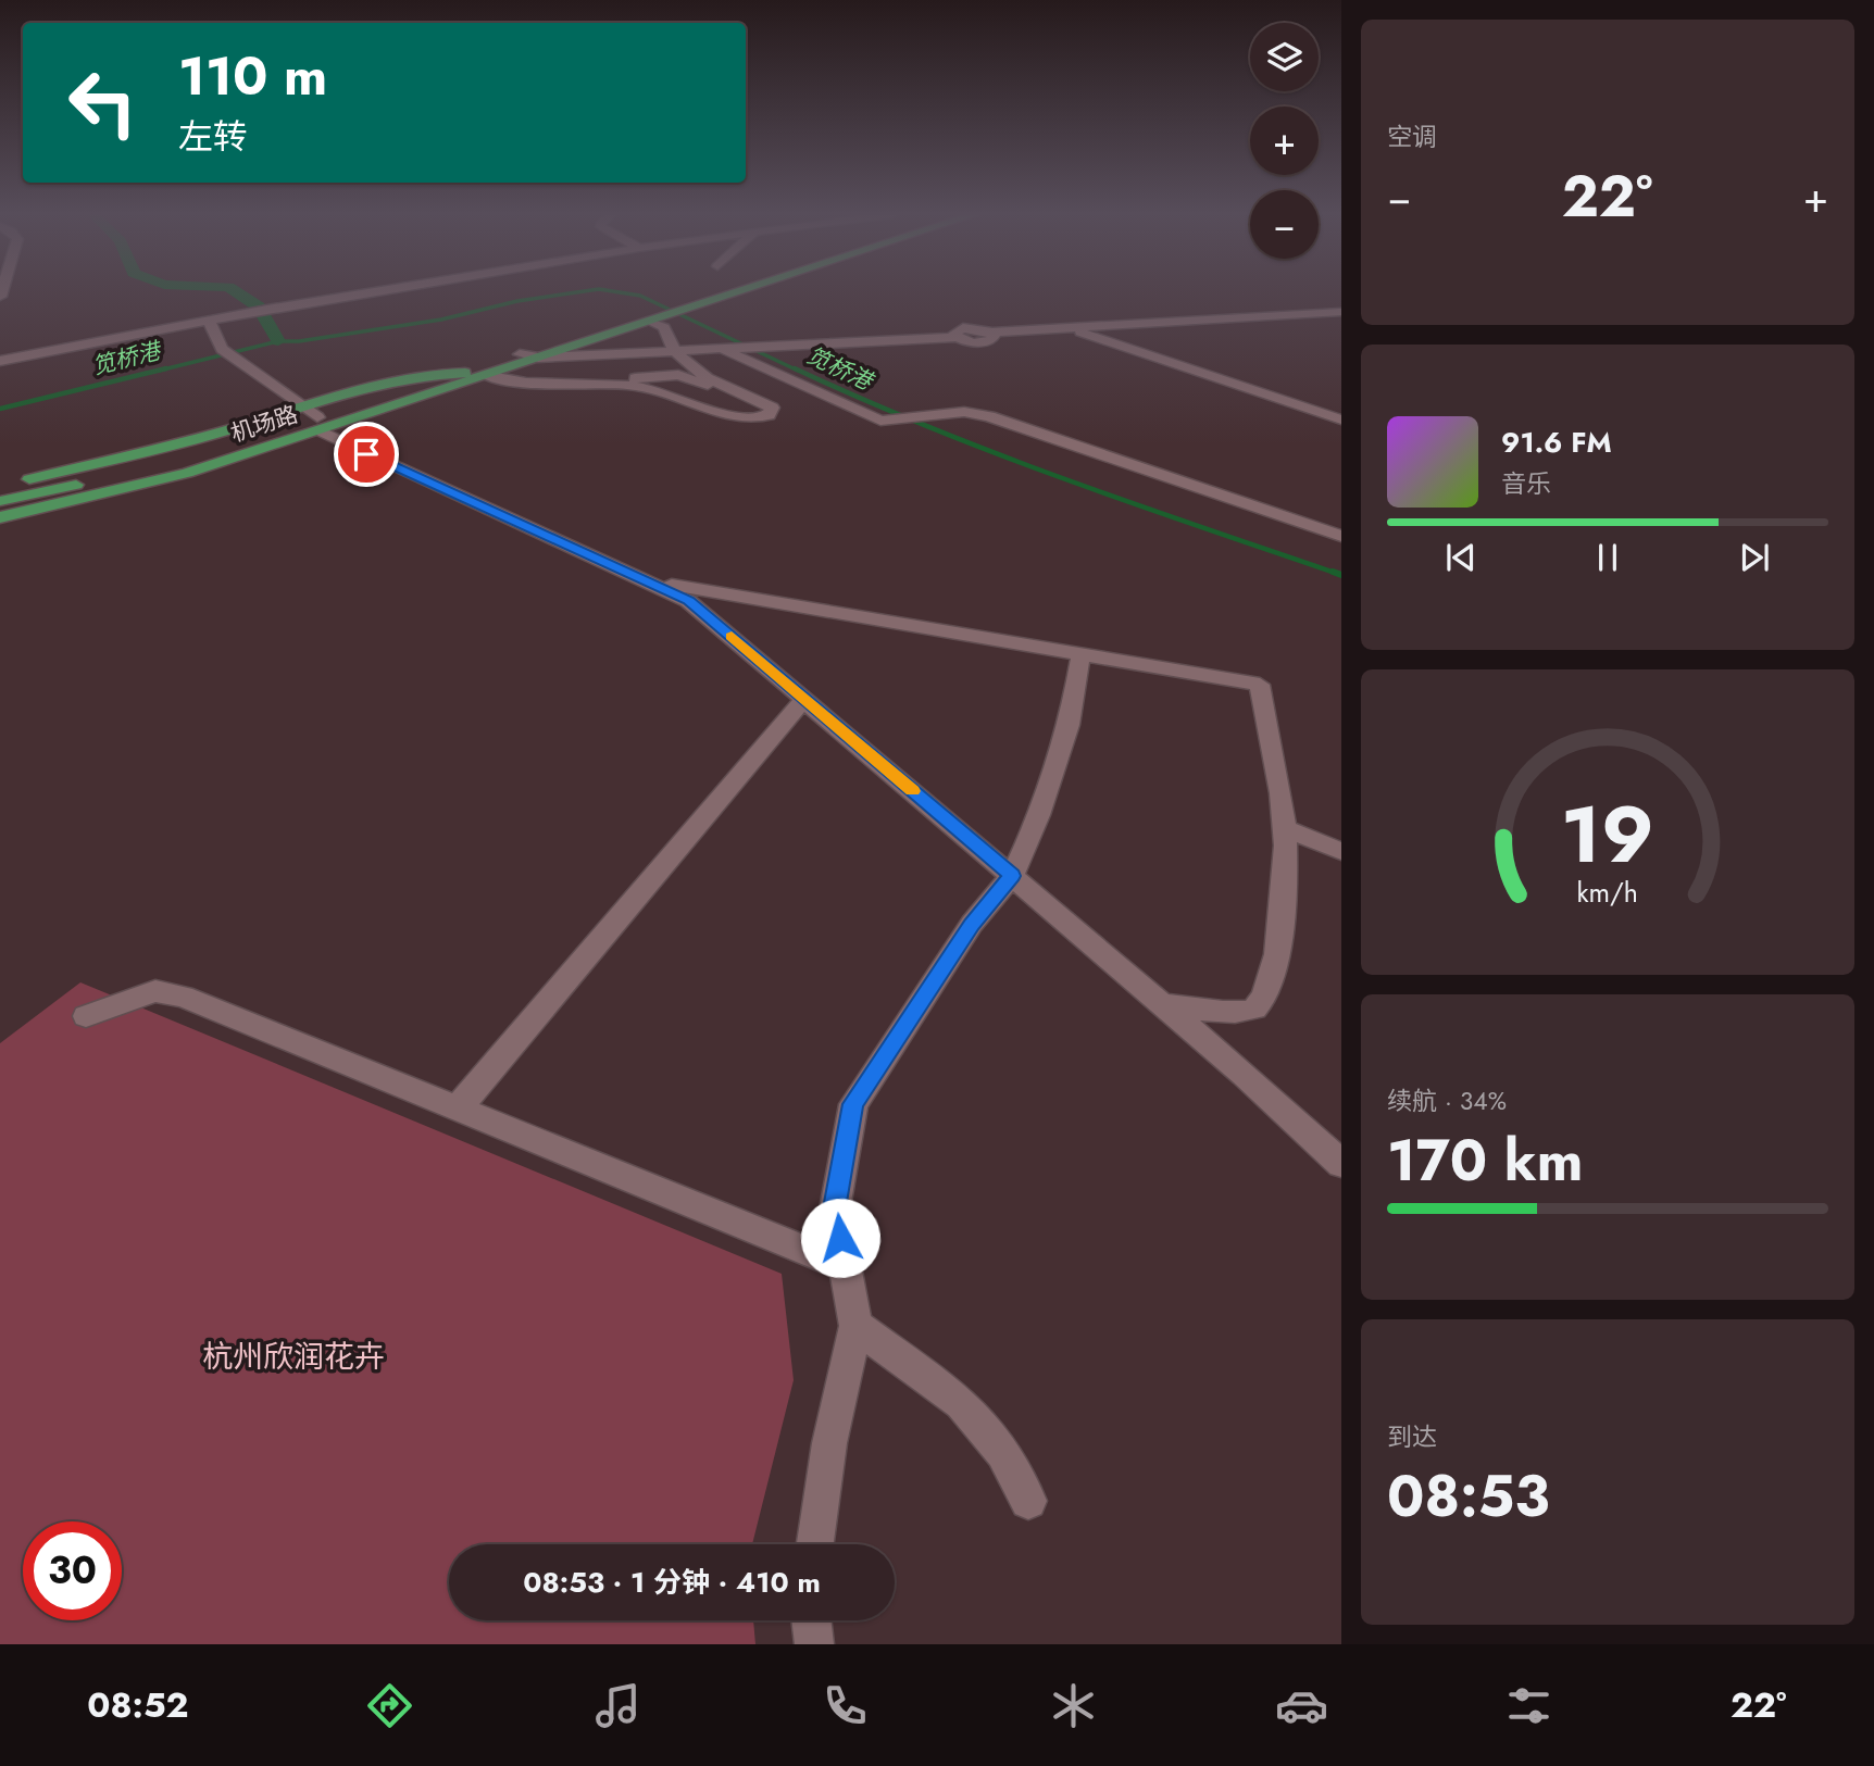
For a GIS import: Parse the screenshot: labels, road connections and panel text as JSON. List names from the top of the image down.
{
  "streets": {
    "main road": ["机场路"]
  },
  "water": ["笕桥港"],
  "parks": ["杭州欣润花卉"],
  "page": {
    "tile": [
      "空调",
      ["续航 · 34%", "170 km"],
      ["到达", "08:53"]
    ],
    "map_buttons": ["+", "−"],
    "turn": ["110 m", "左转"],
    "heat": ["−", "22°", "+"],
    "song": ["91.6 FM", "音乐"],
    "limit": "30",
    "trip": "08:53 · 1 分钟 · 410 m",
    "tabs": ["08:52", "22°"],
    "gauge": ["19", "km/h"]
  }
}
